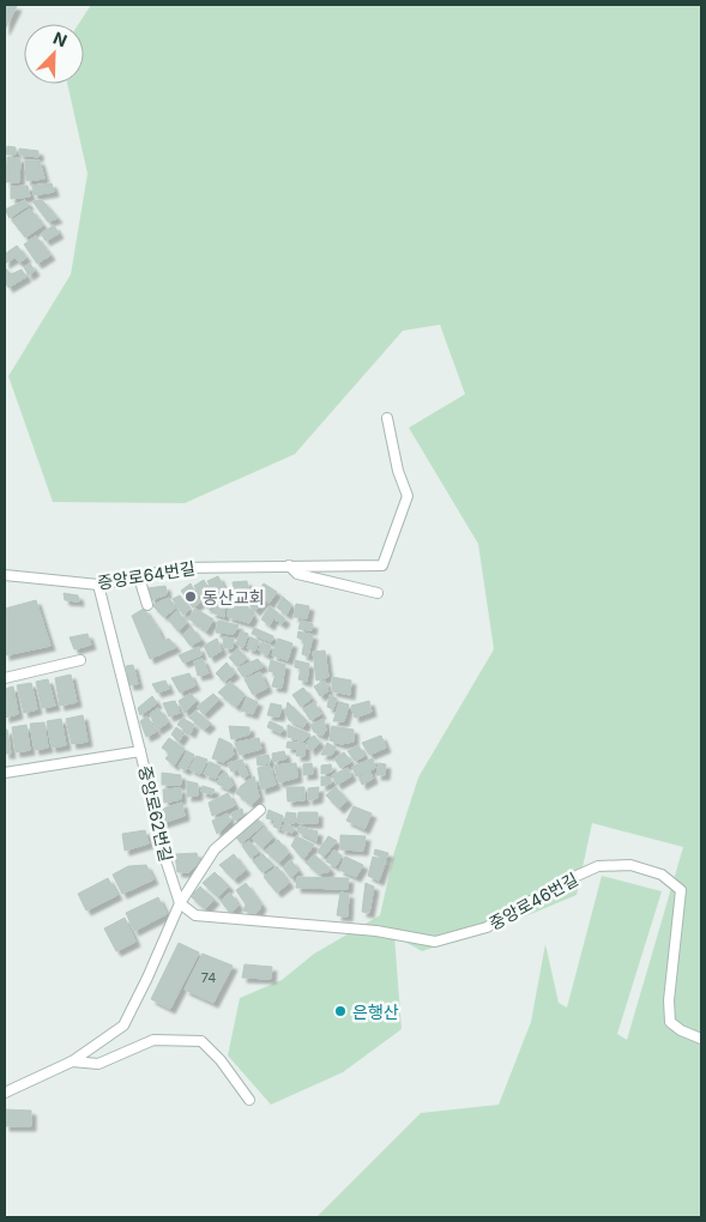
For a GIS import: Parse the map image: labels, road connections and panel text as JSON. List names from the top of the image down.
{
  "streets": {
    "street": ["중앙로64번길", "중앙로62번길", "중앙로46번길"]
  },
  "crossings": [
    ["중앙로62번길", "중앙로46번길"]
  ],
  "places": ["동산교회", "은행산"],
  "house_numbers": ["74"],
  "north": "top right"
}
